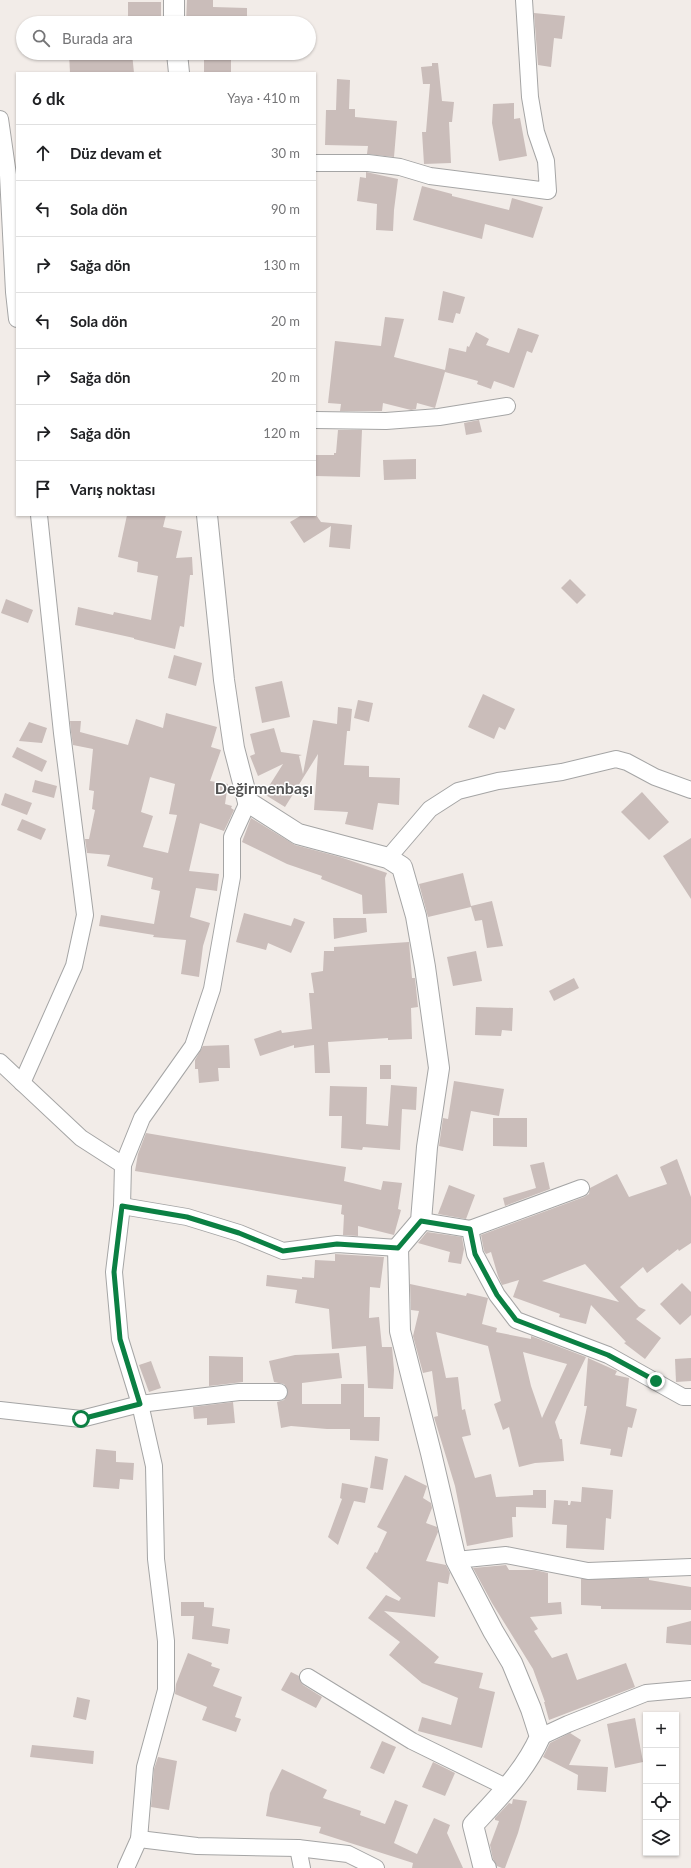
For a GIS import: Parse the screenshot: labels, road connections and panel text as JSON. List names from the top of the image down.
{
  "districts": ["Değirmenbaşı"],
  "page": {
    "search": "Burada ara",
    "heading": ["6 dk", "Yaya · 410 m"],
    "list": [
      ["Düz devam et", "30 m"],
      ["Sola dön", "90 m"],
      ["Sağa dön", "130 m"],
      ["Sola dön", "20 m"],
      ["Sağa dön", "20 m"],
      ["Sağa dön", "120 m"],
      "Varış noktası"
    ],
    "map_buttons": ["+", "−"]
  }
}
